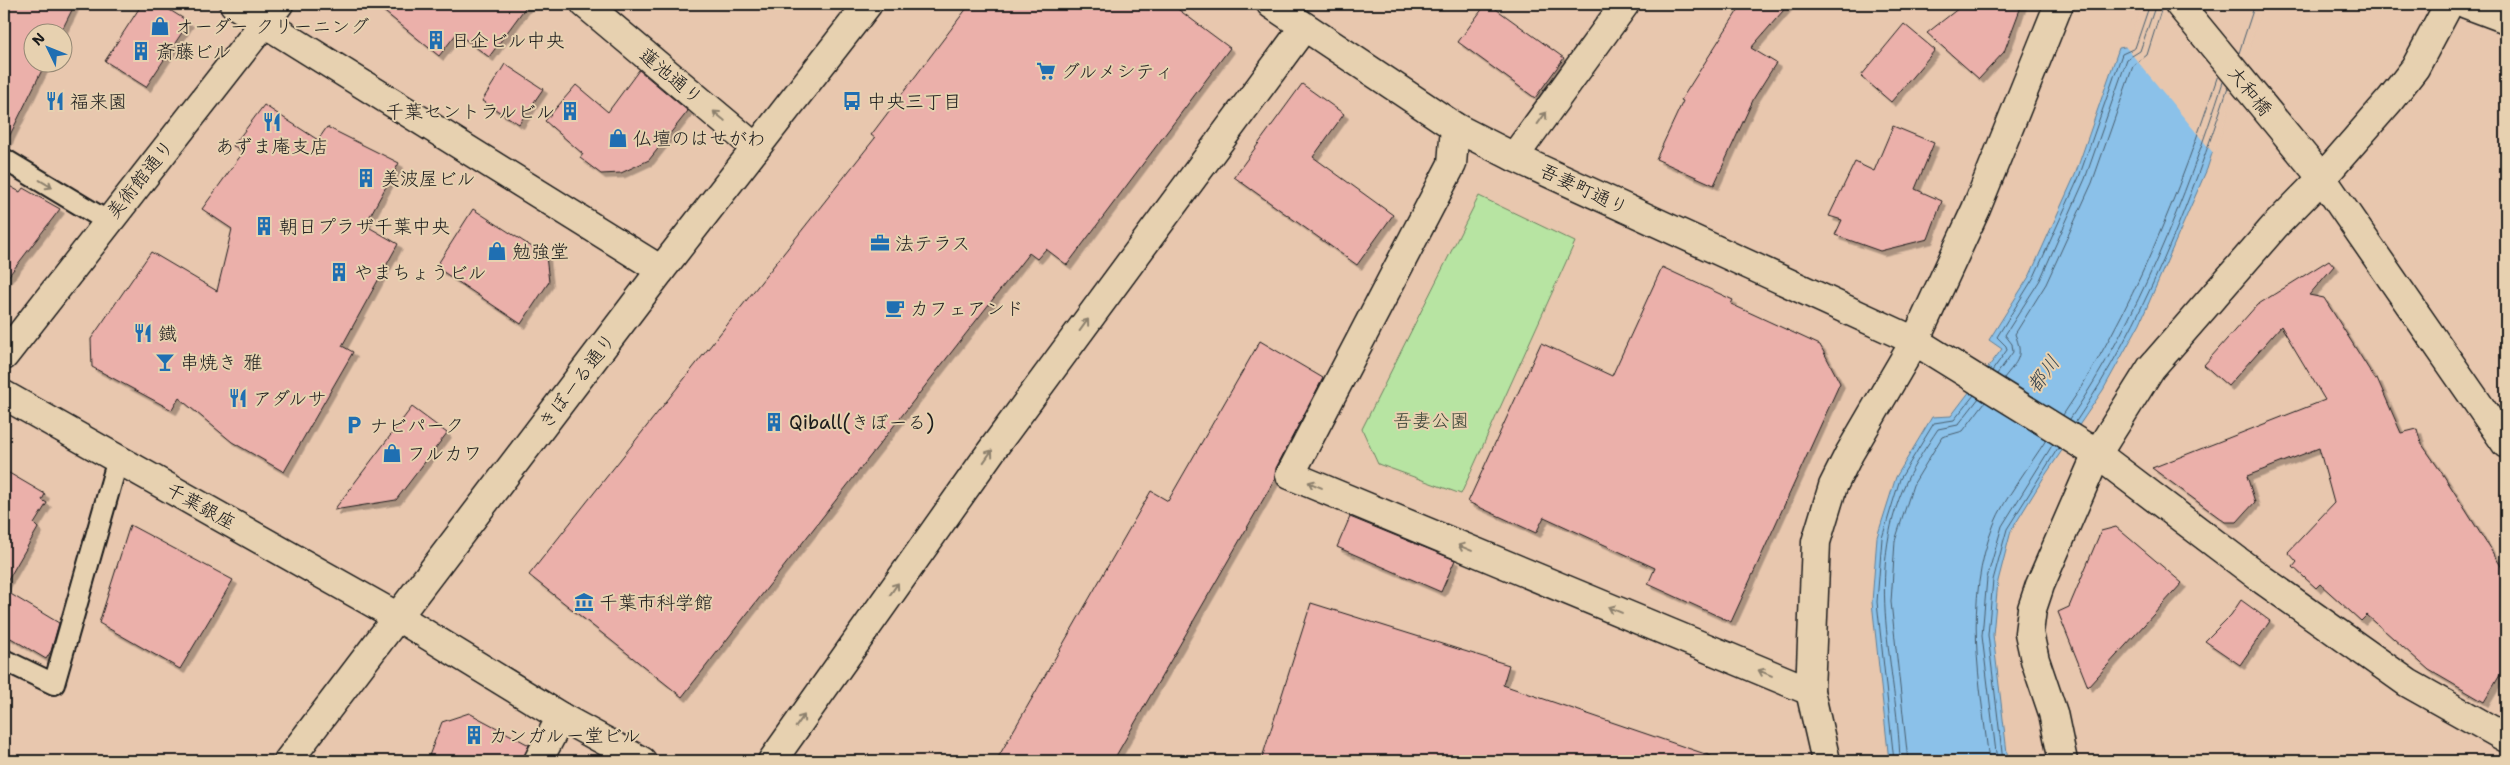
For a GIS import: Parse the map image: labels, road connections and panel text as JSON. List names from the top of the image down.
{
  "streets": {
    "street": [
      "蓮池通り",
      "大和橋",
      "美術館通り",
      "吾妻町通り",
      "きぼーる通り",
      "千葉銀座"
    ]
  },
  "crossings": [
    ["蓮池通り", "きぼーる通り"],
    ["きぼーる通り", "千葉銀座"]
  ],
  "water": ["都川"],
  "parks": ["吾妻公園"],
  "places": {
    "shop": [
      "オーダー クリーニング",
      "仏壇のはせがわ",
      "勉強堂",
      "フルカワ"
    ],
    "building": [
      "日企ビル中央",
      "斎藤ビル",
      "千葉セントラルビル",
      "美波屋ビル",
      "朝日プラザ千葉中央",
      "やまちょうビル",
      "Qiball(きぼーる)",
      "カンガルー堂ビル"
    ],
    "supermarket": ["グルメシティ"],
    "restaurant": [
      "福来園",
      "あずま庵支店",
      "鐡",
      "アダルサ"
    ],
    "bus stop": ["中央三丁目"],
    "office": ["法テラス"],
    "cafe": ["カフェアンド"],
    "bar": ["串焼き 雅"],
    "parking": ["ナビパーク"],
    "museum": ["千葉市科学館"]
  },
  "north": "top left"
}
